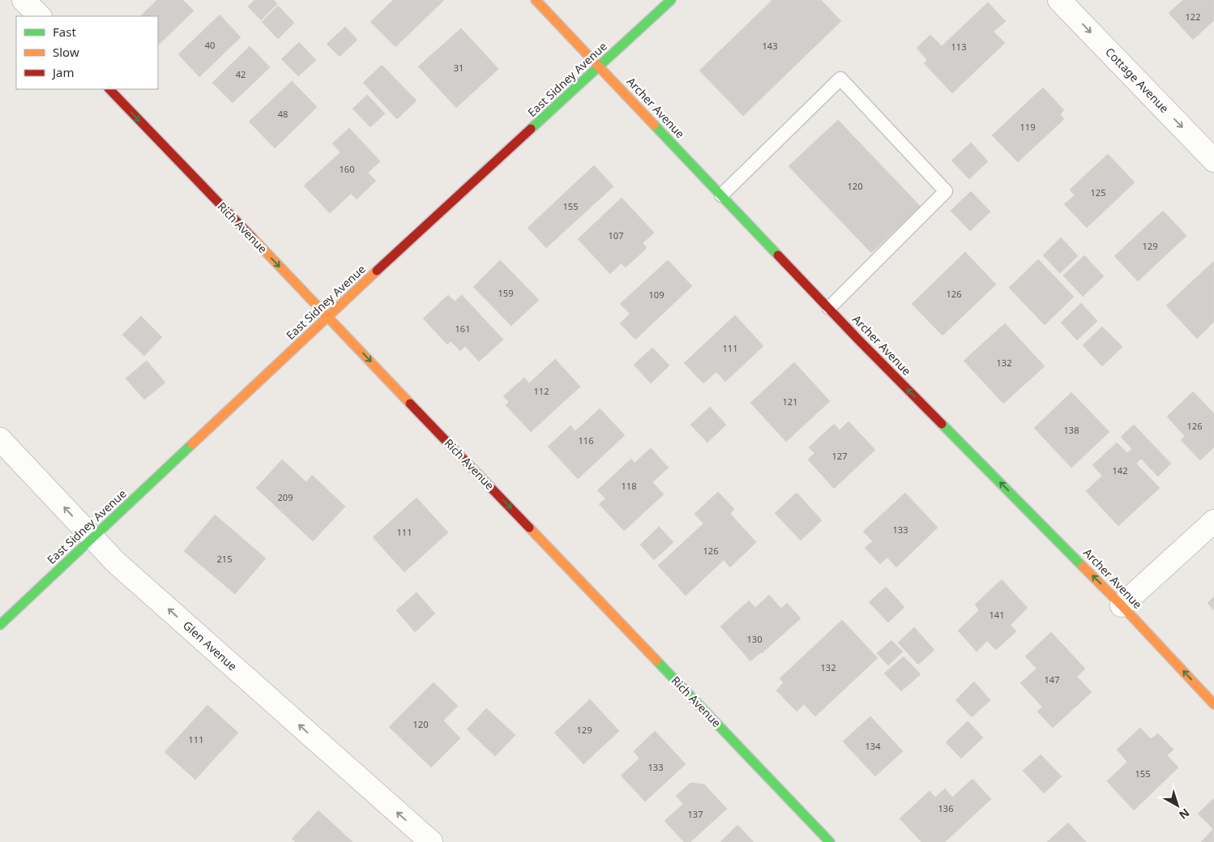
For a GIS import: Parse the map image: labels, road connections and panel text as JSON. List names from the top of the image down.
{
  "streets": {
    "street": [
      "East Sidney Avenue",
      "Cottage Avenue",
      "Archer Avenue",
      "Rich Avenue",
      "Glen Avenue"
    ]
  },
  "crossings": [
    ["East Sidney Avenue", "Archer Avenue"],
    ["East Sidney Avenue", "Rich Avenue"],
    ["East Sidney Avenue", "Glen Avenue"]
  ],
  "one_way": [
    "Cottage Avenue",
    "Archer Avenue",
    "Rich Avenue",
    "Glen Avenue"
  ],
  "house_numbers": [
    "122",
    "40",
    "143",
    "113",
    "31",
    "42",
    "48",
    "119",
    "160",
    "120",
    "125",
    "155",
    "107",
    "129",
    "159",
    "126",
    "109",
    "161",
    "111",
    "132",
    "112",
    "121",
    "126",
    "138",
    "116",
    "127",
    "142",
    "118",
    "209",
    "133",
    "111",
    "126",
    "215",
    "141",
    "130",
    "132",
    "147",
    "120",
    "129",
    "111",
    "134",
    "133",
    "155",
    "136",
    "137"
  ],
  "legend": ["Fast", "Slow", "Jam"],
  "north": "bottom right"
}
